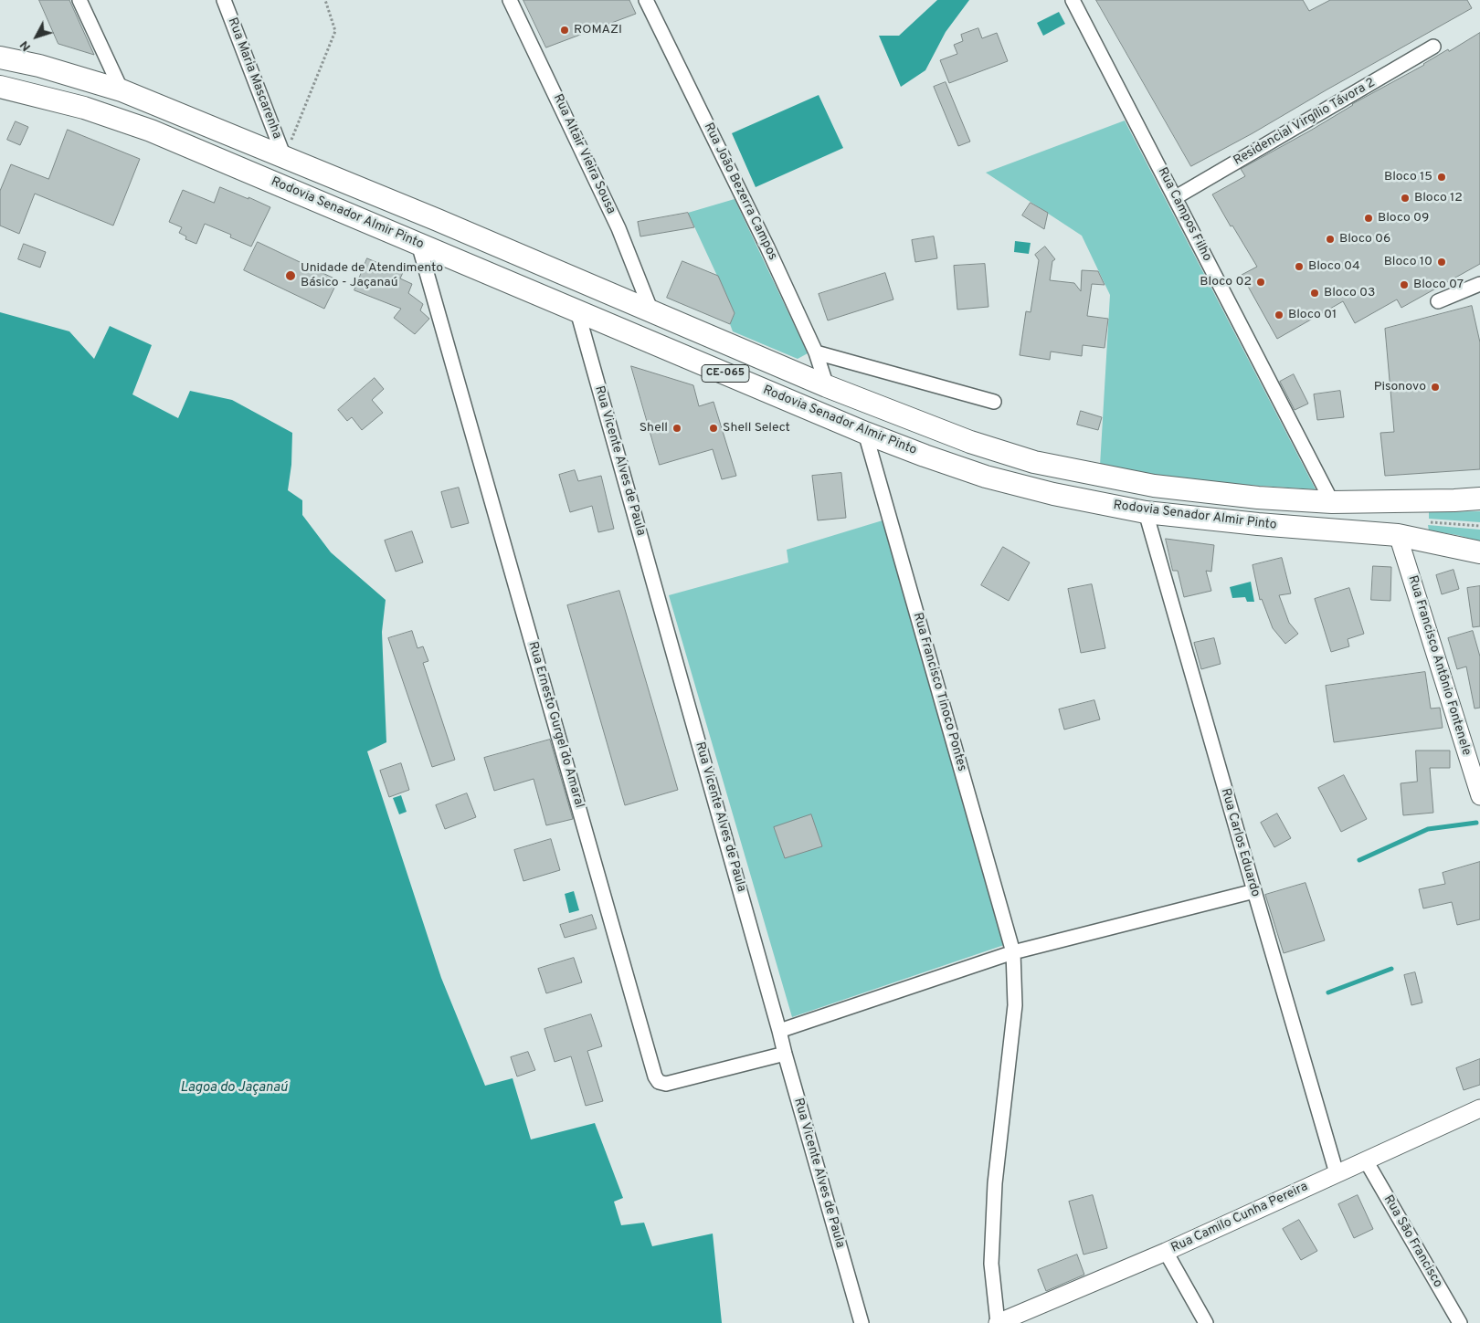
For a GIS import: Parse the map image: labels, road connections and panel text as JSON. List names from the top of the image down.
{
  "streets": {
    "main road": ["Rodovia Senador Almir Pinto", "CE-065"],
    "street": [
      "Rua Maria Mascarenha",
      "Residencial Virgílio Távora 2",
      "Rua Altair Vieira Sousa",
      "Rua João Bezerra Campos",
      "Rua Campos Filho",
      "Rua Vicente Alves de Paula",
      "Rua Francisco Antônio Fontenele",
      "Rua Francisco Tinoco Pontes",
      "Rua Ernesto Gurgel do Amaral",
      "Rua Carlos Eduardo",
      "Rua Camilo Cunha Pereira",
      "Rua Sāo Francisco"
    ]
  },
  "crossings": [
    ["Rua Maria Mascarenha", "Rodovia Senador Almir Pinto"],
    ["Residencial Virgílio Távora 2", "Rua Campos Filho"],
    ["Rua Altair Vieira Sousa", "Rodovia Senador Almir Pinto"],
    ["Rua João Bezerra Campos", "Rodovia Senador Almir Pinto"],
    ["Rodovia Senador Almir Pinto", "Rua Campos Filho"],
    ["Rodovia Senador Almir Pinto", "Rua Vicente Alves de Paula"],
    ["Rodovia Senador Almir Pinto", "Rua Francisco Antônio Fontenele"],
    ["Rodovia Senador Almir Pinto", "Rua Francisco Tinoco Pontes"],
    ["Rodovia Senador Almir Pinto", "Rua Ernesto Gurgel do Amaral"],
    ["Rodovia Senador Almir Pinto", "Rua Carlos Eduardo"],
    ["Rua Vicente Alves de Paula", "Rua Ernesto Gurgel do Amaral"],
    ["Rua Francisco Tinoco Pontes", "Rua Camilo Cunha Pereira"],
    ["Rua Carlos Eduardo", "Rua Camilo Cunha Pereira"],
    ["Rua Camilo Cunha Pereira", "Rua Sāo Francisco"]
  ],
  "water": ["Lagoa do Jaçanaú"],
  "places": [
    "ROMAZI",
    "Bloco 15",
    "Bloco 12",
    "Bloco 09",
    "Bloco 06",
    "Bloco 10",
    "Bloco 04",
    "Unidade de Atendimento Básico - Jaçanaú",
    "Bloco 02",
    "Bloco 07",
    "Bloco 03",
    "Bloco 01",
    "Pisonovo",
    "Shell",
    "Shell Select"
  ],
  "north": "bottom left"
}
